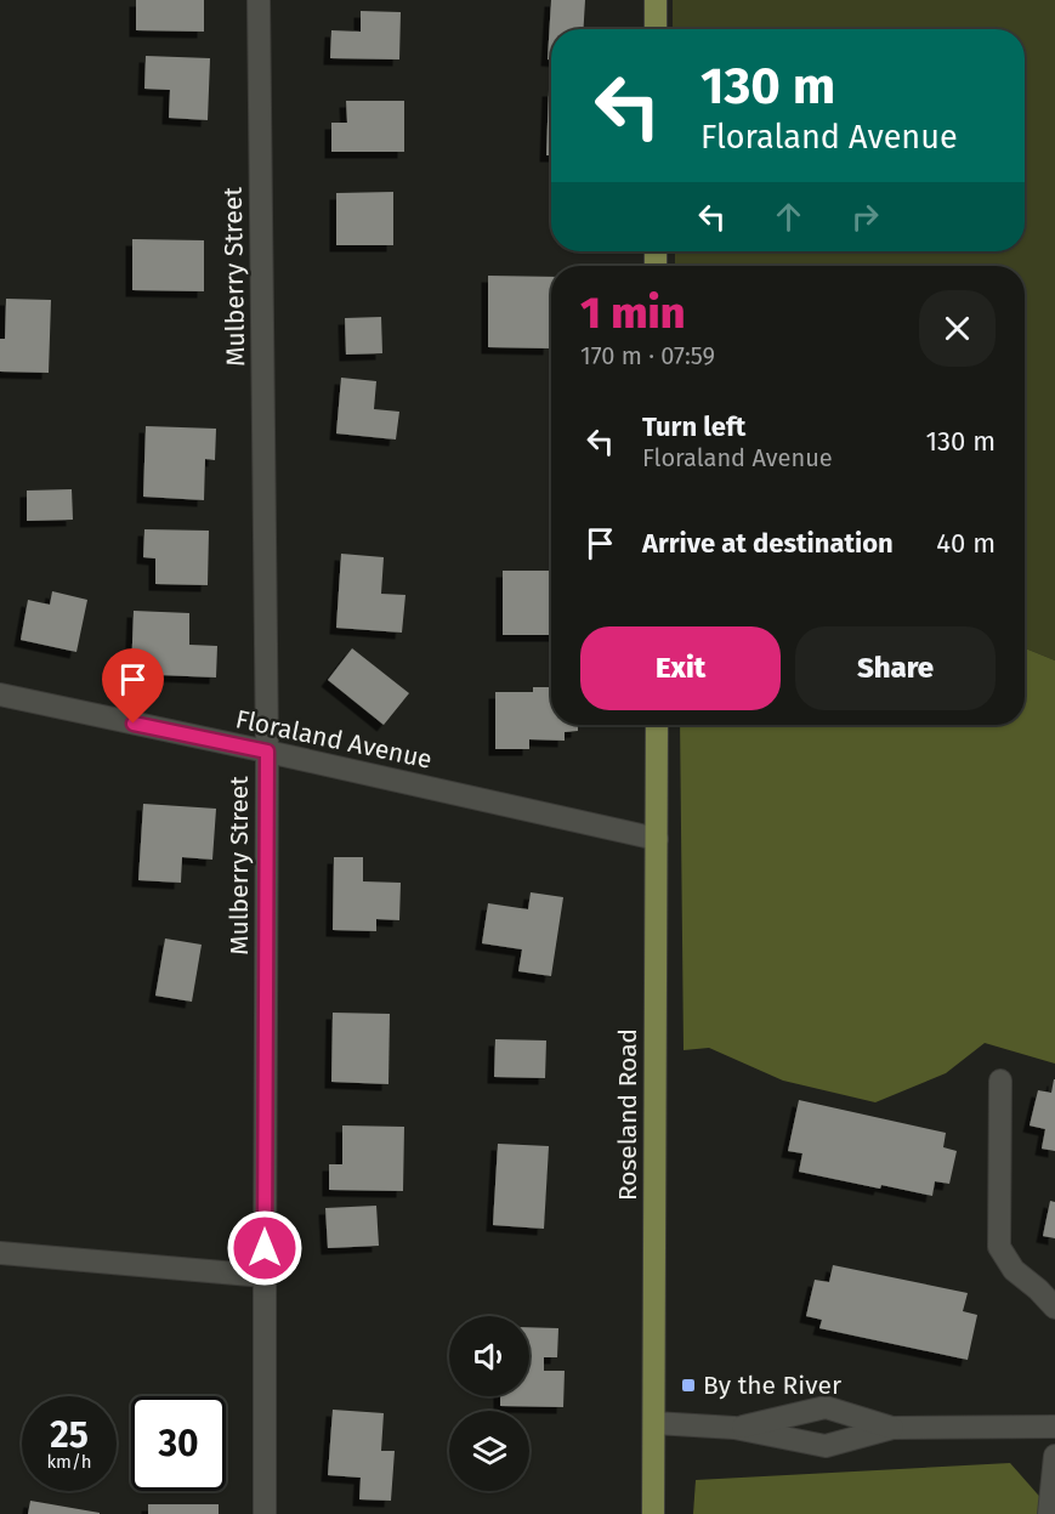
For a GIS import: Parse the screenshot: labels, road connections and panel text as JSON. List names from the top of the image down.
{
  "streets": {
    "main road": ["Roseland Road"],
    "street": ["Mulberry Street", "Floraland Avenue"]
  },
  "crossings": [
    ["Mulberry Street", "Floraland Avenue"],
    ["Floraland Avenue", "Roseland Road"]
  ],
  "places": {
    "transit": ["By the River"]
  },
  "page": {
    "turn": ["130 m", "Floraland Avenue"],
    "heading": ["1 min", "170 m · 07:59"],
    "list": [
      {
        "name": "Turn left",
        "note": "Floraland Avenue",
        "value": "130 m"
      },
      {
        "name": "Arrive at destination",
        "value": "40 m"
      }
    ],
    "buttons": ["Exit", "Share"],
    "speed": "25 km/h",
    "limit": "30"
  }
}
